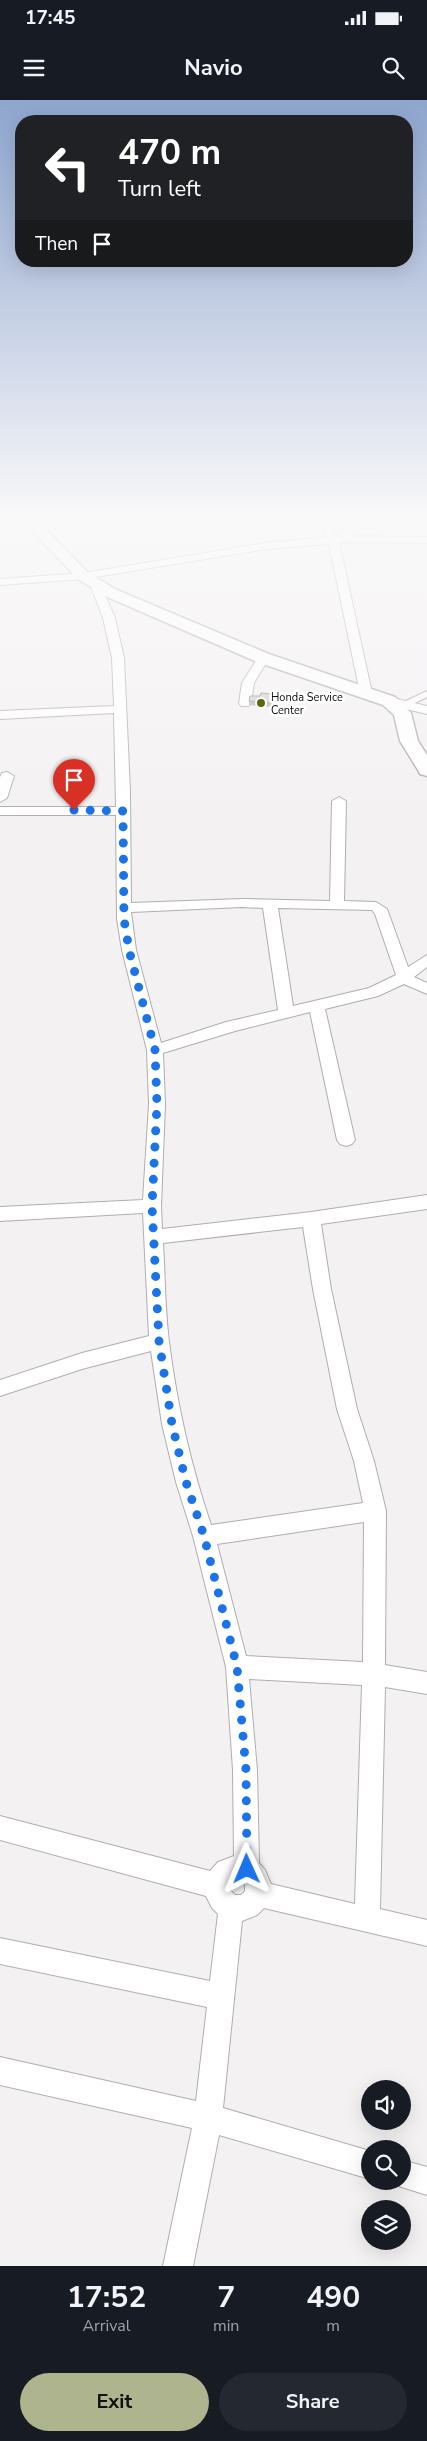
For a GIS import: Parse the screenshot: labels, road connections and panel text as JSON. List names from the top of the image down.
{
  "places": ["Honda Service Center"],
  "page": {
    "status": "17:45",
    "header": "Navio",
    "turn": ["470 m", "Turn left"],
    "then": "Then",
    "eta": [
      "17:52",
      "Arrival",
      "7",
      "min",
      "490",
      "m"
    ],
    "buttons": ["Exit", "Share"]
  }
}
